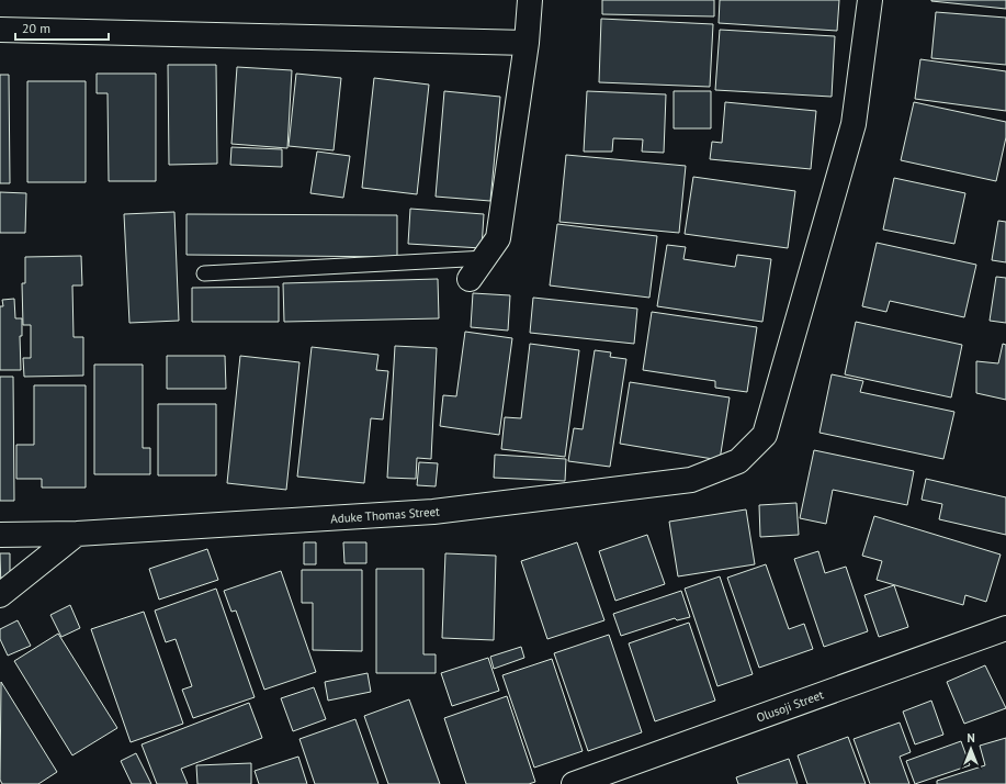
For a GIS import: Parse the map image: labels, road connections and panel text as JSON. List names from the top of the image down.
{
  "streets": {
    "street": ["Aduke Thomas Street", "Olusoji Street"]
  },
  "scale_bar": "20 m",
  "north": "top"
}
